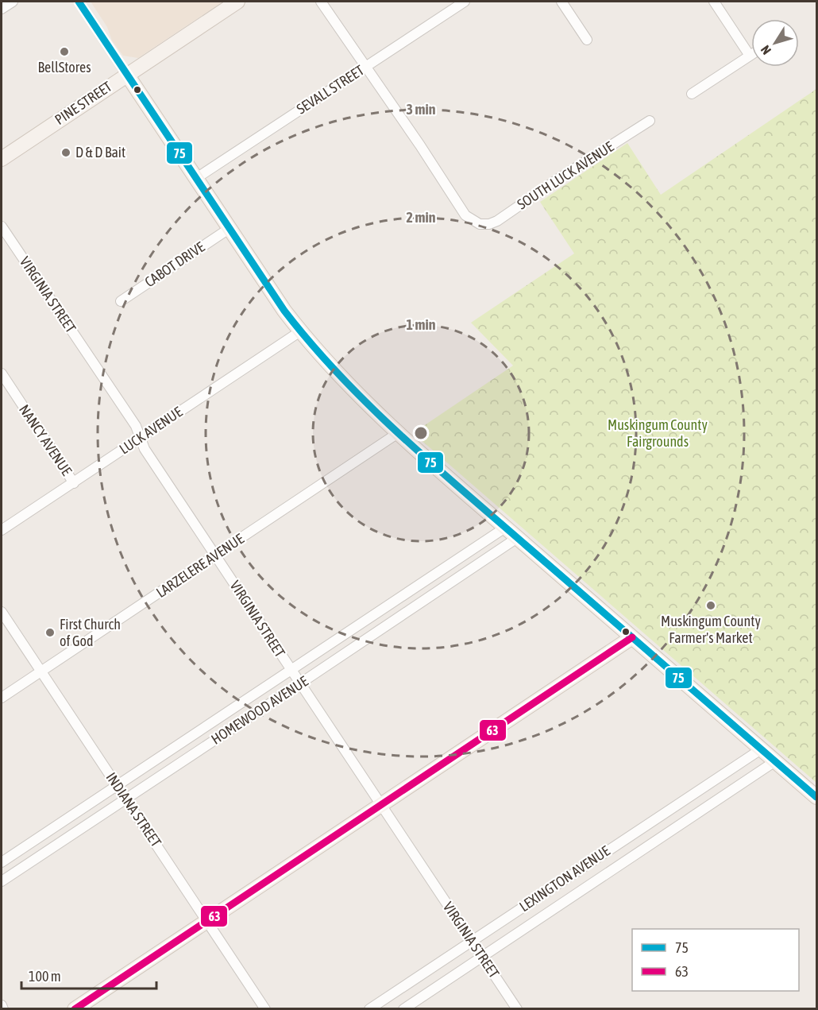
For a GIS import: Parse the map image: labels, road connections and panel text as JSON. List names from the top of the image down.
{
  "streets": {
    "street": [
      "SEVALL STREET",
      "PINE STREET",
      "SOUTH LUCK AVENUE",
      "CABOT DRIVE",
      "VIRGINIA STREET",
      "LUCK AVENUE",
      "NANCY AVENUE",
      "LARZELERE AVENUE",
      "HOMEWOOD AVENUE",
      "INDIANA STREET",
      "LEXINGTON AVENUE"
    ]
  },
  "crossings": [
    ["SEVALL STREET", "SOUTH LUCK AVENUE"],
    ["VIRGINIA STREET", "LUCK AVENUE"],
    ["VIRGINIA STREET", "LARZELERE AVENUE"],
    ["VIRGINIA STREET", "HOMEWOOD AVENUE"],
    ["VIRGINIA STREET", "LEXINGTON AVENUE"],
    ["LUCK AVENUE", "NANCY AVENUE"],
    ["LARZELERE AVENUE", "INDIANA STREET"],
    ["HOMEWOOD AVENUE", "INDIANA STREET"]
  ],
  "parks": ["Muskingum County Fairgrounds"],
  "places": [
    "BellStores",
    "D & D Bait",
    "Muskingum County Farmer's Market",
    "First Church of God"
  ],
  "lines": ["transit line 75", "transit line 63"],
  "legend": ["75", "63"],
  "scale_bar": "100 m",
  "north": "bottom left",
  "rings": ["3 min", "2 min", "1 min"]
}
